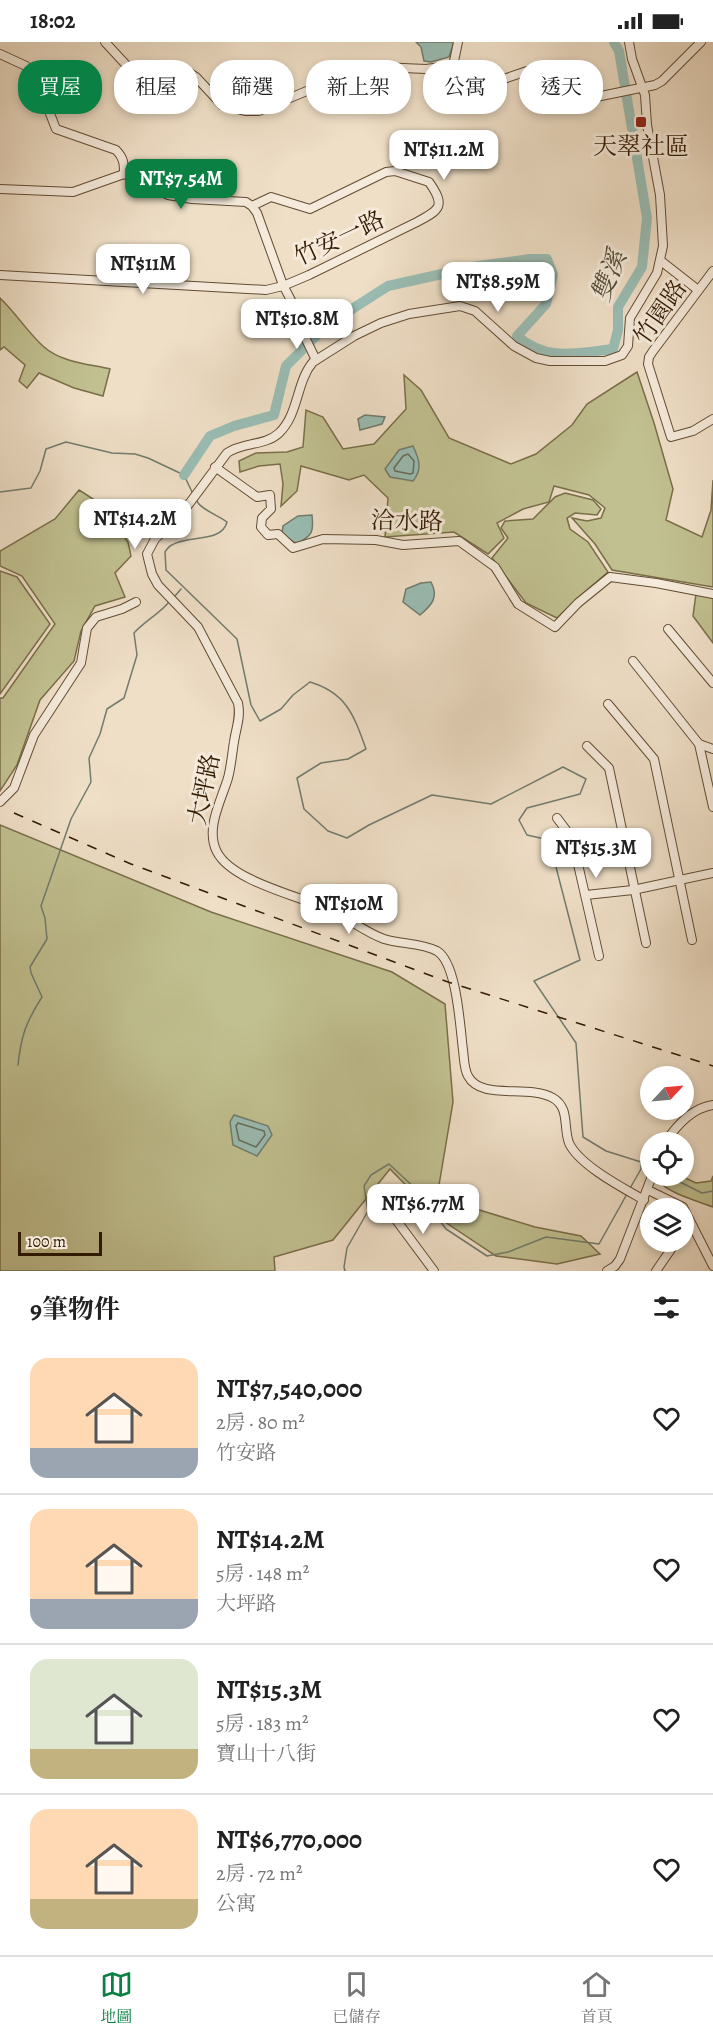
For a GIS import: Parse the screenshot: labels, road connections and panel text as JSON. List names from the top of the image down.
{
  "streets": {
    "street": [
      "竹安一路",
      "竹園路",
      "洽水路",
      "大坪路"
    ]
  },
  "crossings": [
    ["洽水路", "大坪路"]
  ],
  "water": ["雙溪"],
  "places": {
    "transit": ["天翠社區"]
  },
  "scale_bar": "100 m",
  "north": "top right",
  "page": {
    "status": "18:02",
    "chip": [
      "買屋",
      "租屋",
      "篩選",
      "新上架",
      "公寓",
      "透天"
    ],
    "price": [
      "NT$11.2M",
      "NT$7.54M",
      "NT$11M",
      "NT$8.59M",
      "NT$10.8M",
      "NT$14.2M",
      "NT$15.3M",
      "NT$10M",
      "NT$6.77M"
    ],
    "scale": "100 m",
    "heading": "9筆物件",
    "list": [
      {
        "name": "NT$7,540,000",
        "note": "2房 · 80 m² · 竹安路"
      },
      {
        "name": "NT$14.2M",
        "note": "5房 · 148 m² · 大坪路"
      },
      {
        "name": "NT$15.3M",
        "note": "5房 · 183 m² · 寶山十八街"
      },
      {
        "name": "NT$6,770,000",
        "note": "2房 · 72 m² · 公寓"
      }
    ],
    "tabs": ["地圖", "已儲存", "首頁"]
  }
}
